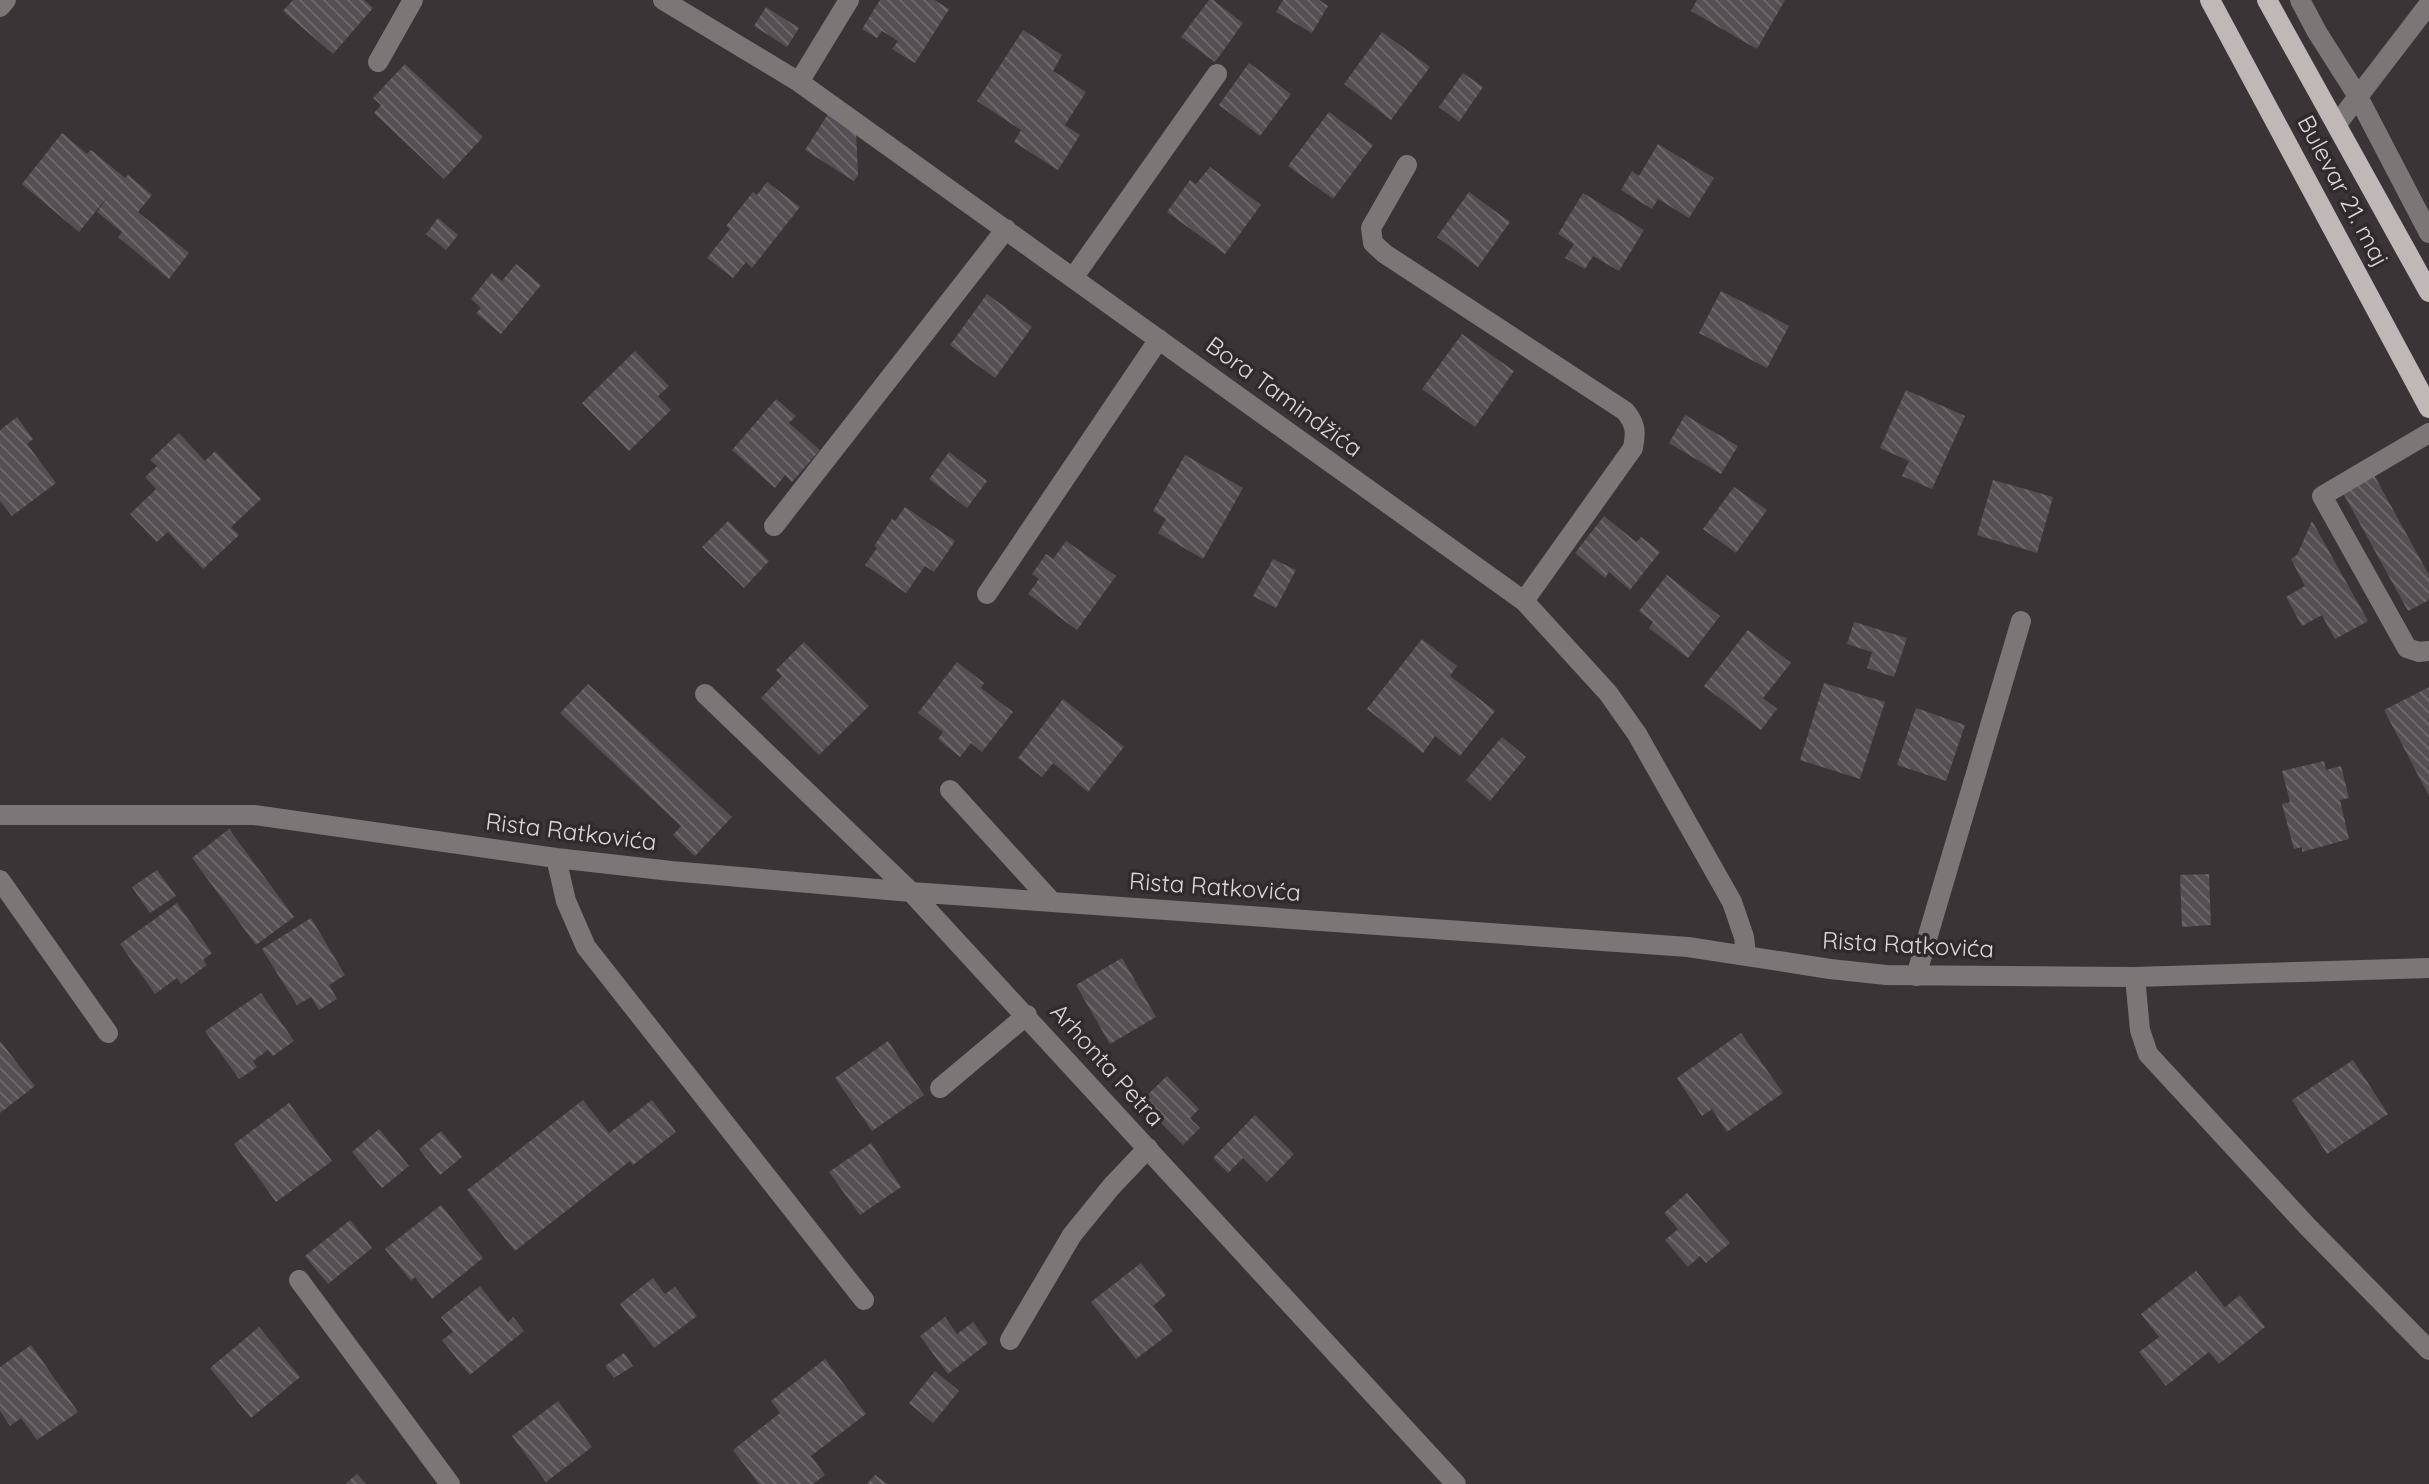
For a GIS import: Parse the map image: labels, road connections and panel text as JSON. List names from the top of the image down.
{
  "streets": {
    "main road": ["Bulevar 21. maj"],
    "street": ["Bora Tamindžića", "Rista Ratkovića", "Arhonta Petra"]
  },
  "crossings": [
    ["Bora Tamindžića", "Rista Ratkovića"],
    ["Rista Ratkovića", "Arhonta Petra"]
  ]
}
